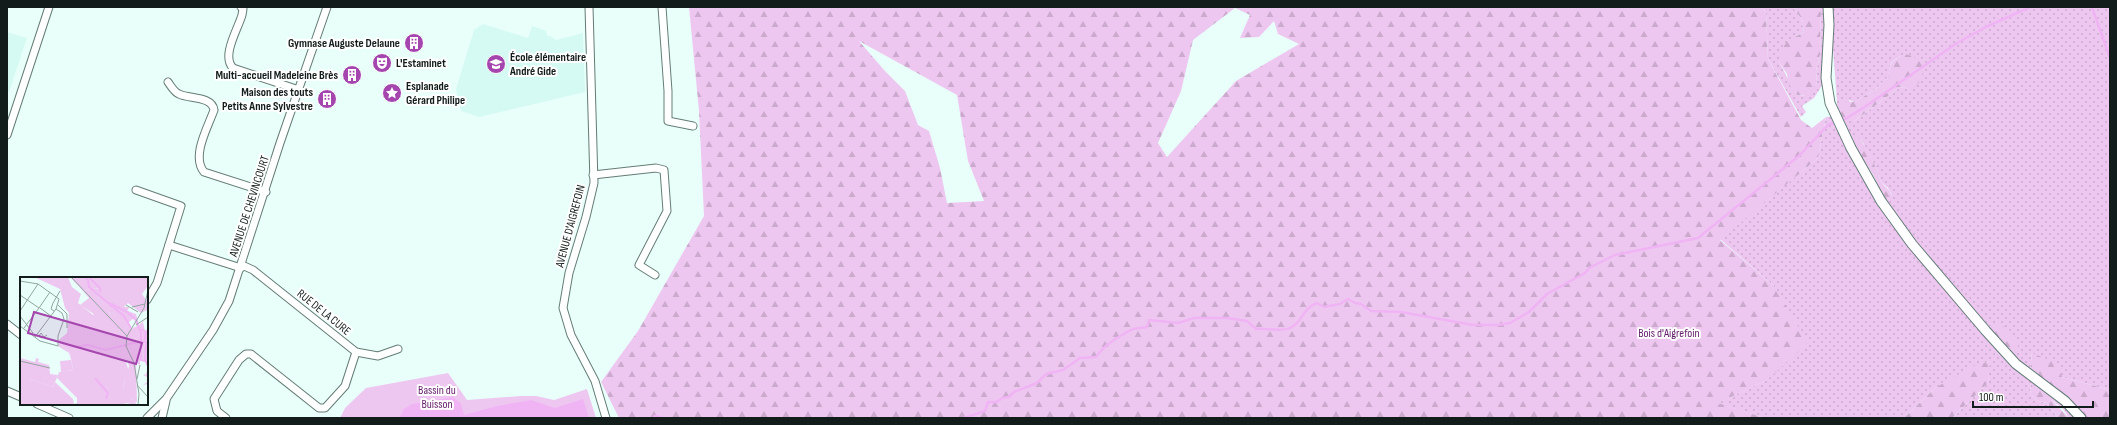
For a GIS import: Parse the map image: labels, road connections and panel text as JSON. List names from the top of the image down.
{
  "streets": {
    "street": ["AVENUE DE CHEVINCOURT", "AVENUE D'AIGREFOIN", "RUE DE LA CURE"]
  },
  "crossings": [
    ["AVENUE DE CHEVINCOURT", "RUE DE LA CURE"]
  ],
  "parks": ["Bois d'Aigrefoin", "Bassin du Buisson"],
  "places": {
    "building": ["Gymnase Auguste Delaune", "Multi-accueil Madeleine Brès", "Maison des touts Petits Anne Sylvestre"],
    "theatre": ["L'Estaminet"],
    "school or university": ["École élémentaire André Gide"],
    "place": ["Esplanade Gérard Philipe"]
  },
  "scale_bar": "100 m"
}
